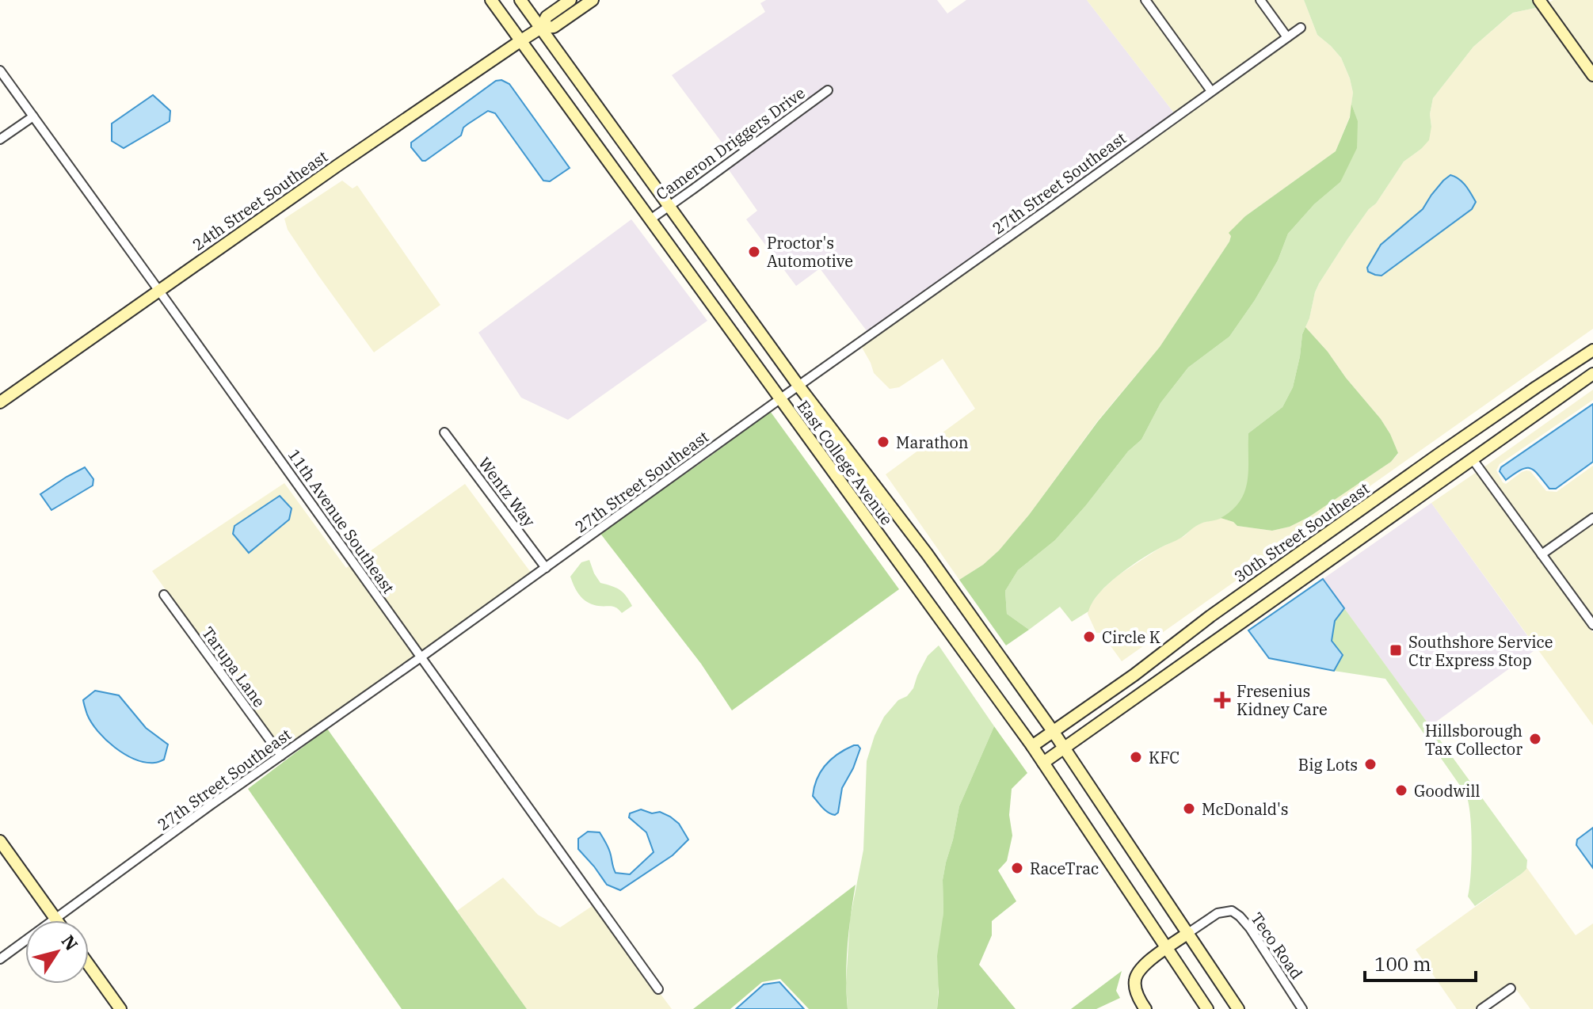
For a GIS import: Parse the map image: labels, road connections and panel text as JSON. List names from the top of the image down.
{
  "streets": {
    "street": [
      "Cameron Driggers Drive",
      "27th Street Southeast",
      "24th Street Southeast",
      "East College Avenue",
      "Wentz Way",
      "11th Avenue Southeast",
      "30th Street Southeast",
      "Tarupa Lane",
      "Teco Road"
    ]
  },
  "crossings": [
    ["Cameron Driggers Drive", "East College Avenue"],
    ["27th Street Southeast", "East College Avenue"],
    ["27th Street Southeast", "Wentz Way"],
    ["27th Street Southeast", "11th Avenue Southeast"],
    ["27th Street Southeast", "Tarupa Lane"],
    ["24th Street Southeast", "East College Avenue"],
    ["24th Street Southeast", "11th Avenue Southeast"],
    ["East College Avenue", "30th Street Southeast"],
    ["East College Avenue", "Teco Road"]
  ],
  "places": {
    "other": [
      "Proctor's Automotive",
      "Marathon",
      "Circle K",
      "Hillsborough Tax Collector",
      "KFC",
      "Big Lots",
      "Goodwill",
      "McDonald's",
      "RaceTrac"
    ],
    "transit": ["Southshore Service Ctr Express Stop"],
    "health": ["Fresenius Kidney Care"]
  },
  "scale_bar": "100 m",
  "north": "top right"
}
